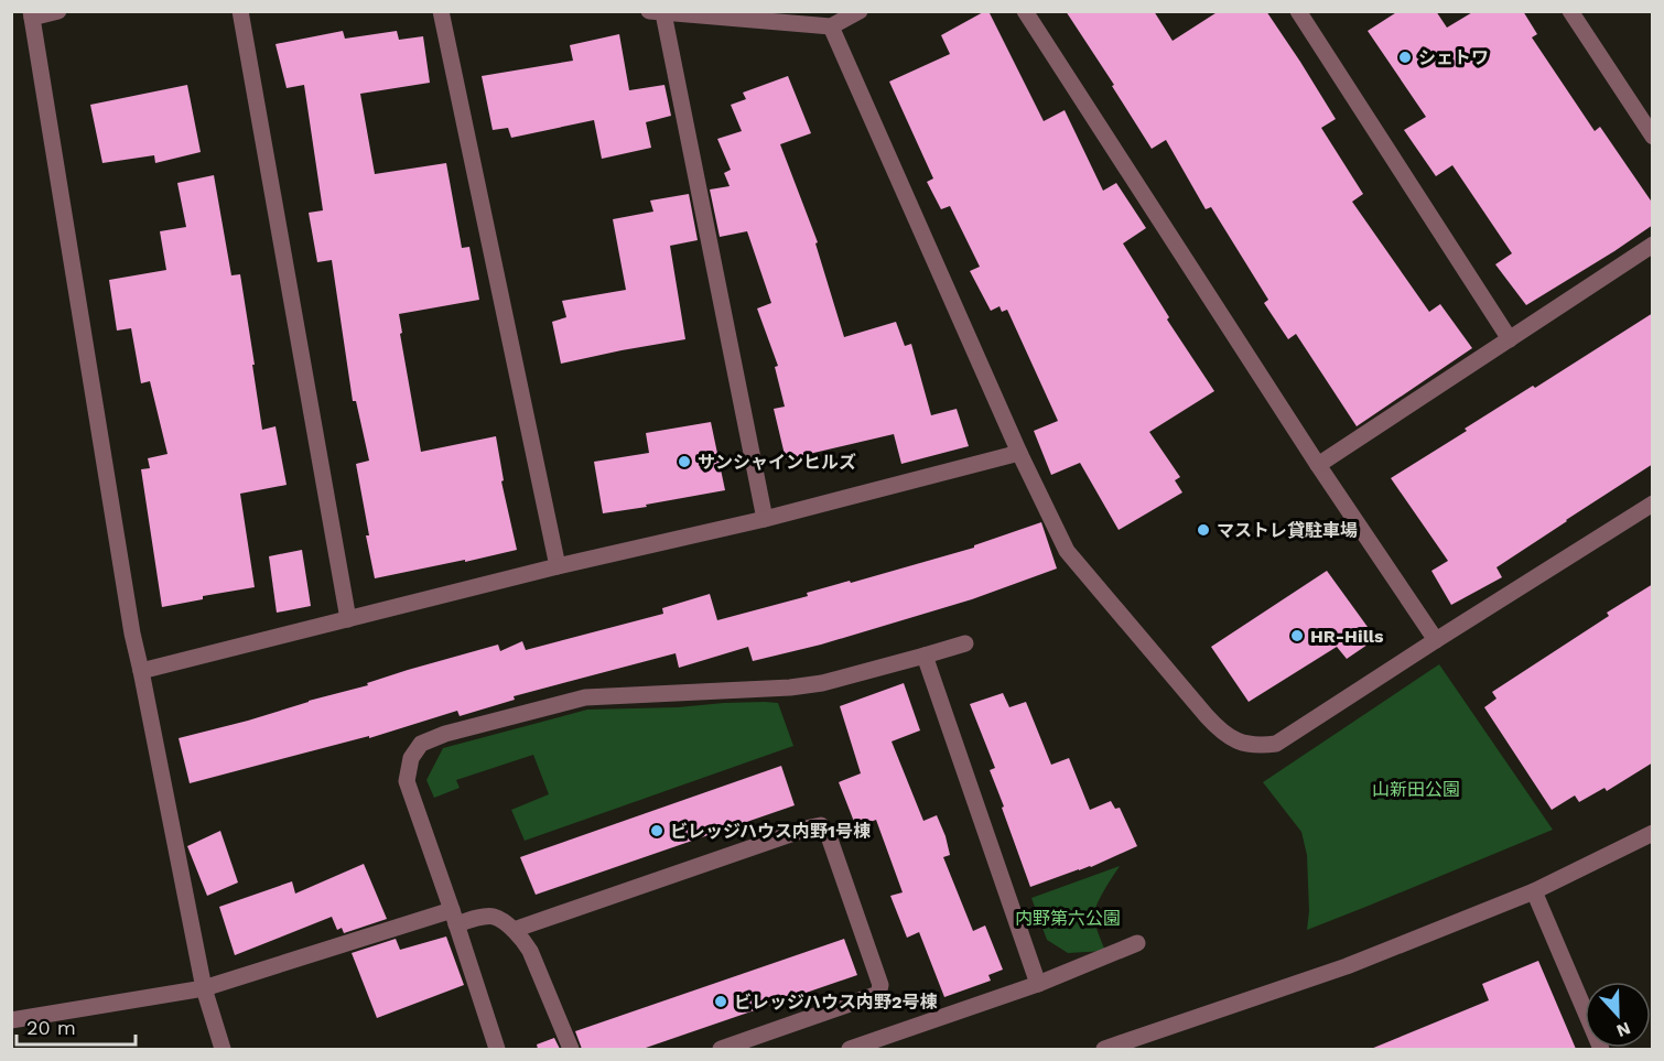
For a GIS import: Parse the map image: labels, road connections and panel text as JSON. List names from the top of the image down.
{
  "parks": ["山新田公園", "内野第六公園"],
  "places": [
    "シェトワ",
    "サンシャインヒルズ",
    "マストレ貸駐車場",
    "HR-Hills",
    "ビレッジハウス内野1号棟",
    "ビレッジハウス内野2号棟"
  ],
  "scale_bar": "20 m",
  "north": "bottom"
}
